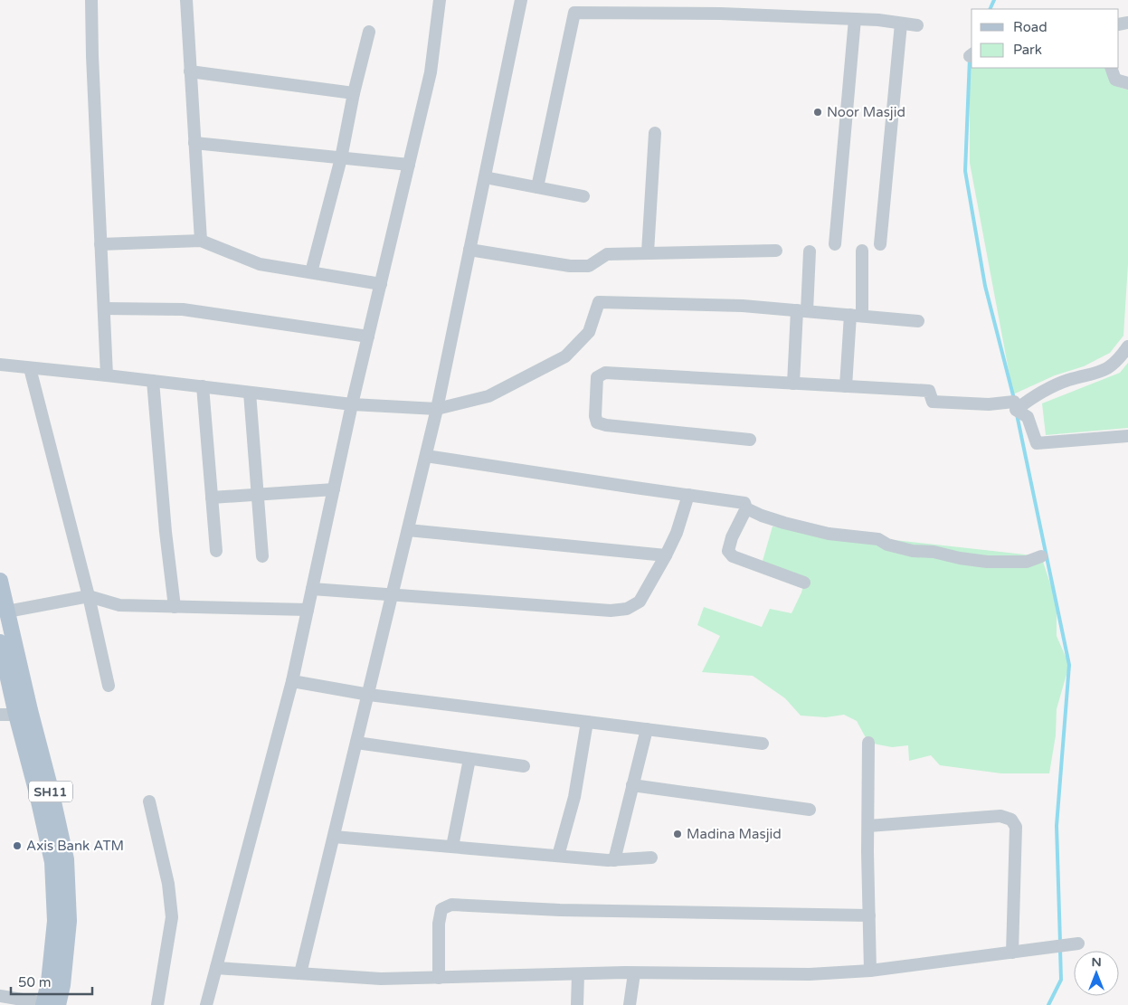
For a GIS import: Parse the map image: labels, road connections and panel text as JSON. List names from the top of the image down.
{
  "streets": {
    "main road": ["SH11"]
  },
  "places": ["Noor Masjid", "Madina Masjid", "Axis Bank ATM"],
  "legend": ["Road", "Park"],
  "scale_bar": "50 m",
  "north": "top"
}
